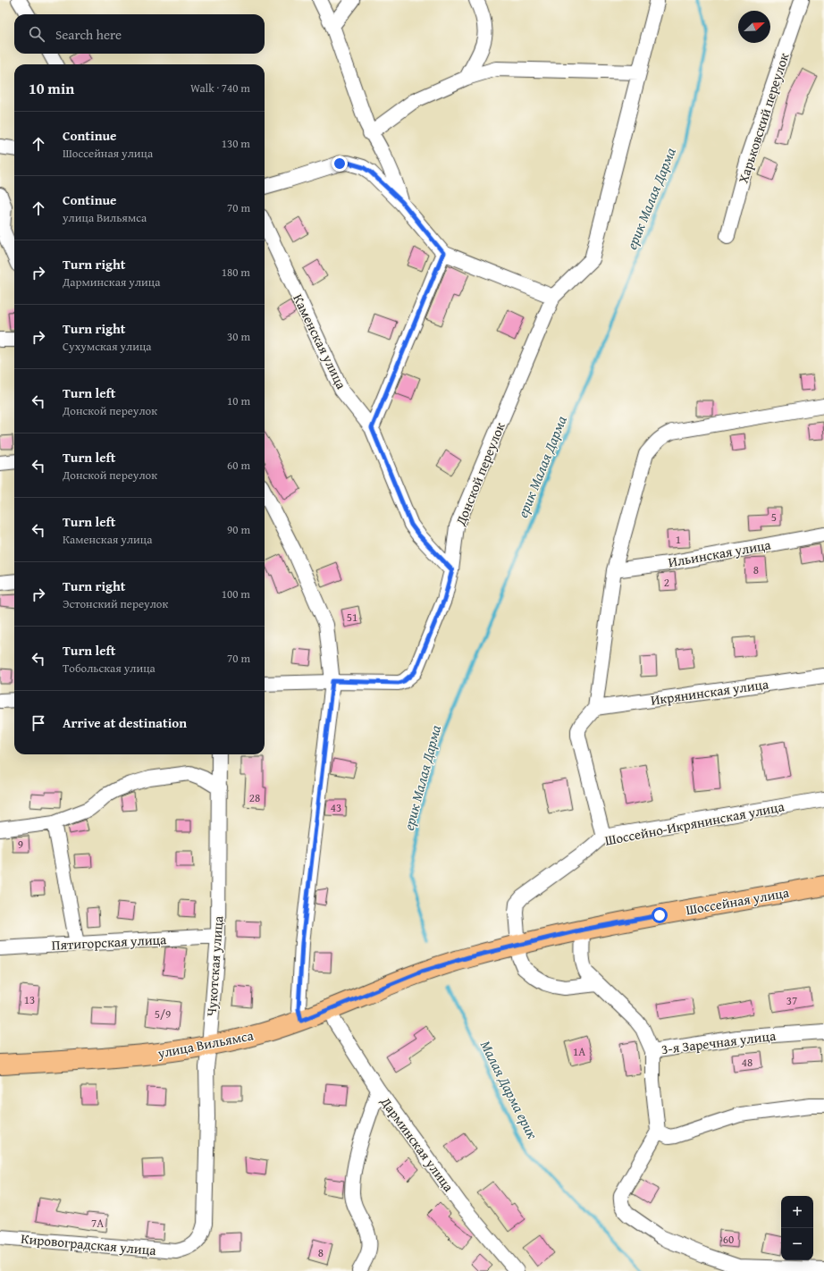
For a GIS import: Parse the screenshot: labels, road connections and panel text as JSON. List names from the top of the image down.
{
  "streets": {
    "main road": ["Шоссейная улица", "улица Вильямса"],
    "street": [
      "Харьковский переулок",
      "Каменская улица",
      "Донской переулок",
      "Ильинская улица",
      "Икрянинская улица",
      "Шоссейно-Икрянинская улица",
      "Пятигорская улица",
      "Чукотская улица",
      "3-я Заречная улица",
      "Дарминская улица",
      "Кировоградская улица"
    ]
  },
  "crossings": [
    ["Каменская улица", "Донской переулок"],
    ["Шоссейно-Икрянинская улица", "Шоссейная улица"],
    ["Шоссейно-Икрянинская улица", "3-я Заречная улица"],
    ["Шоссейная улица", "3-я Заречная улица"],
    ["Шоссейная улица", "улица Вильямса"],
    ["Пятигорская улица", "Чукотская улица"],
    ["Чукотская улица", "улица Вильямса"],
    ["Чукотская улица", "Кировоградская улица"],
    ["улица Вильямса", "Дарминская улица"]
  ],
  "water": ["ерик Малая Дарма", "Малая Дарма ерик"],
  "house_numbers": [
    "5",
    "1",
    "8",
    "2",
    "51",
    "28",
    "43",
    "9",
    "13",
    "37",
    "5/9",
    "1А",
    "48",
    "7А",
    "60",
    "8"
  ],
  "north": "top right",
  "page": {
    "search": "Search here",
    "heading": ["10 min", "Walk · 740 m"],
    "list": [
      ["Continue", "Шоссейная улица", "130 m"],
      ["Continue", "улица Вильямса", "70 m"],
      ["Turn right", "Дарминская улица", "180 m"],
      ["Turn right", "Сухумская улица", "30 m"],
      ["Turn left", "Донской переулок", "10 m"],
      ["Turn left", "Донской переулок", "60 m"],
      ["Turn left", "Каменская улица", "90 m"],
      ["Turn right", "Эстонский переулок", "100 m"],
      ["Turn left", "Тобольская улица", "70 m"],
      "Arrive at destination"
    ],
    "map_buttons": ["+", "−"]
  }
}
